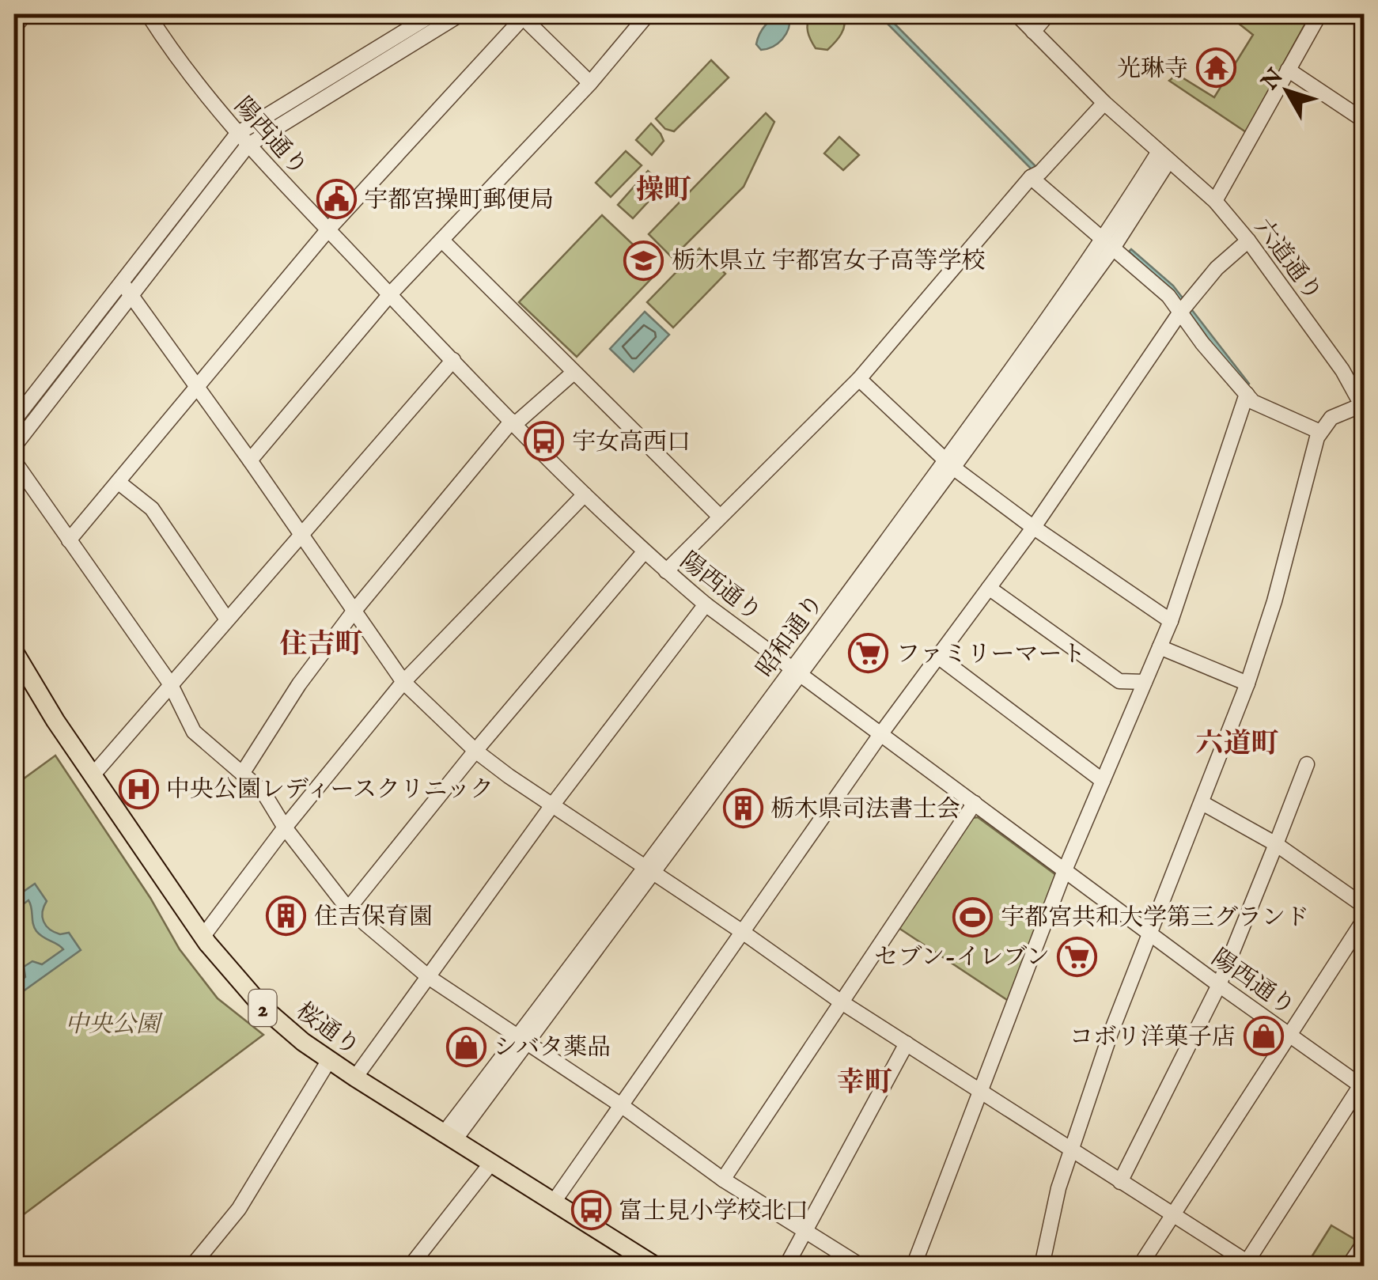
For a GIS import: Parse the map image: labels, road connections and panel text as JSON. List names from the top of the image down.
{
  "streets": {
    "main road": ["2", "桜通り"],
    "street": ["陽西通り", "六道通り", "昭和通り"]
  },
  "crossings": [
    ["陽西通り", "昭和通り"],
    ["六道通り", "昭和通り"],
    ["昭和通り", "桜通り"]
  ],
  "districts": [
    "操町",
    "住吉町",
    "六道町",
    "幸町"
  ],
  "parks": ["中央公園"],
  "places": {
    "temple": ["光琳寺"],
    "public building": ["宇都宮操町郵便局"],
    "school or university": ["栃木県立 宇都宮女子高等学校"],
    "bus stop": ["宇女高西口", "富士見小学校北口"],
    "supermarket": ["ファミリーマート", "セブン-イレブン"],
    "hospital": ["中央公園レディースクリニック"],
    "building": ["栃木県司法書士会", "住吉保育園"],
    "sports": ["宇都宮共和大学第三グランド"],
    "shop": ["コボリ洋菓子店", "シバタ薬品"]
  },
  "north": "top left"
}
